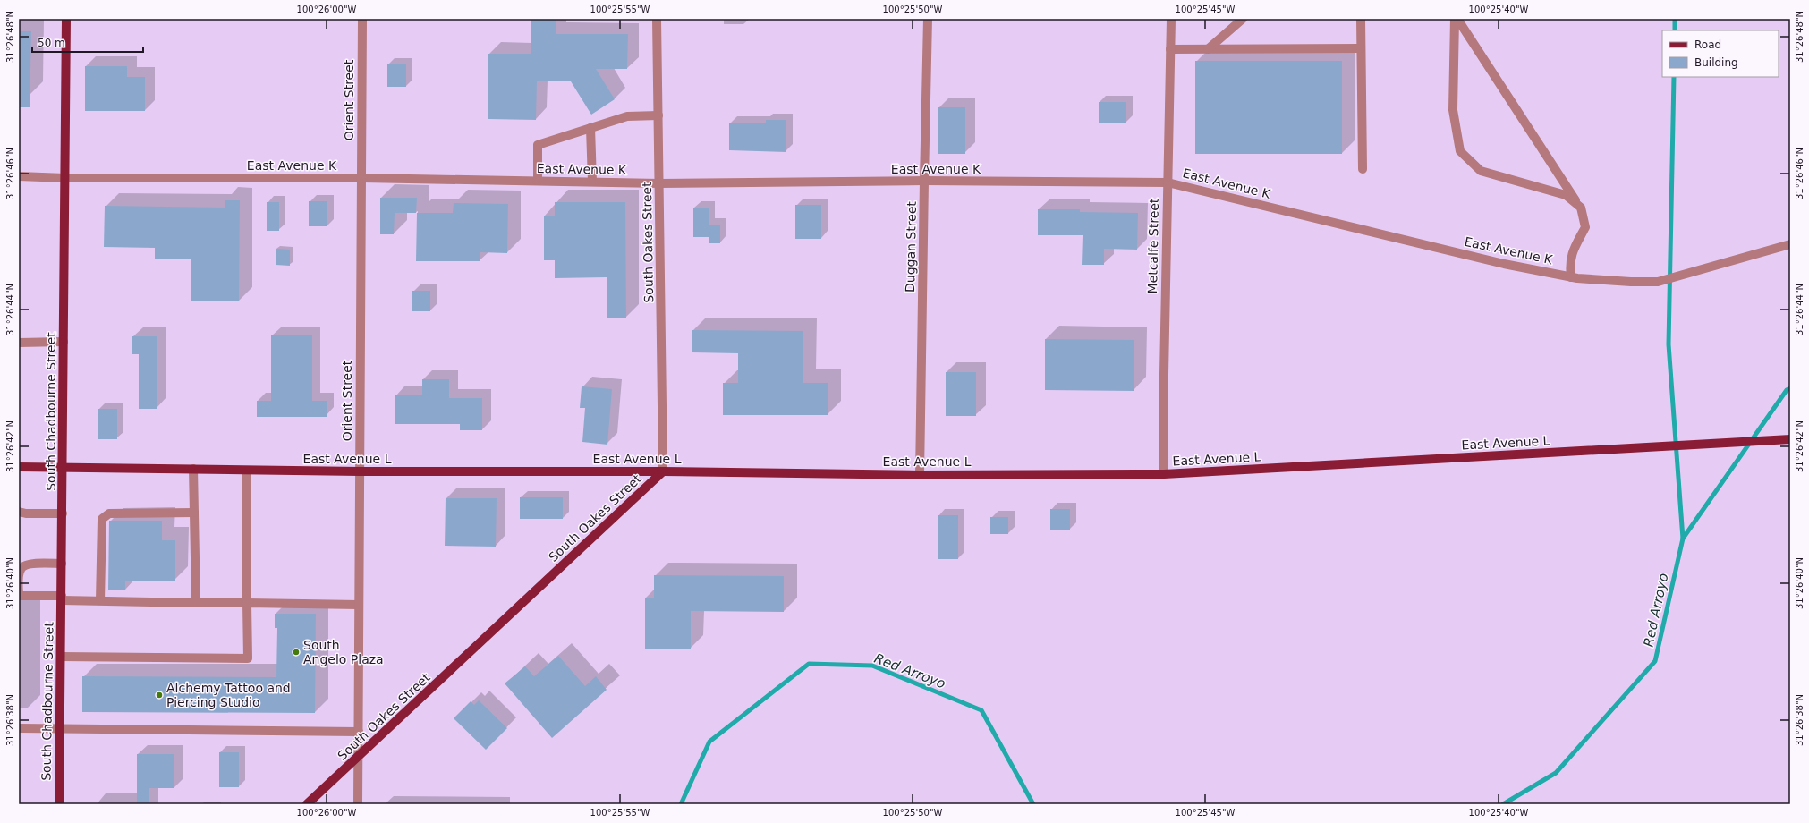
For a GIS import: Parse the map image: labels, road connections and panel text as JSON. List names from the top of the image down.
{
  "streets": {
    "main road": ["South Oakes Street", "South Chadbourne Street", "East Avenue L"],
    "street": [
      "Orient Street",
      "East Avenue K",
      "Metcalfe Street",
      "Duggan Street"
    ]
  },
  "crossings": [
    ["Orient Street", "East Avenue K"],
    ["Orient Street", "South Oakes Street"],
    ["Orient Street", "East Avenue L"],
    ["East Avenue K", "South Oakes Street"],
    ["East Avenue K", "Metcalfe Street"],
    ["East Avenue K", "Duggan Street"],
    ["East Avenue K", "South Chadbourne Street"],
    ["South Oakes Street", "East Avenue L"],
    ["Metcalfe Street", "East Avenue L"],
    ["Duggan Street", "East Avenue L"],
    ["South Chadbourne Street", "East Avenue L"]
  ],
  "water": ["Red Arroyo"],
  "places": ["South Angelo Plaza", "Alchemy Tattoo and Piercing Studio"],
  "legend": ["Road", "Building"],
  "scale_bar": "50 m",
  "coordinates": [
    "100°26'00\"W",
    "100°25'55\"W",
    "100°25'50\"W",
    "100°25'45\"W",
    "100°25'40\"W",
    "31°26'48\"N",
    "31°26'46\"N",
    "31°26'44\"N",
    "31°26'42\"N",
    "31°26'40\"N",
    "31°26'38\"N"
  ]
}
